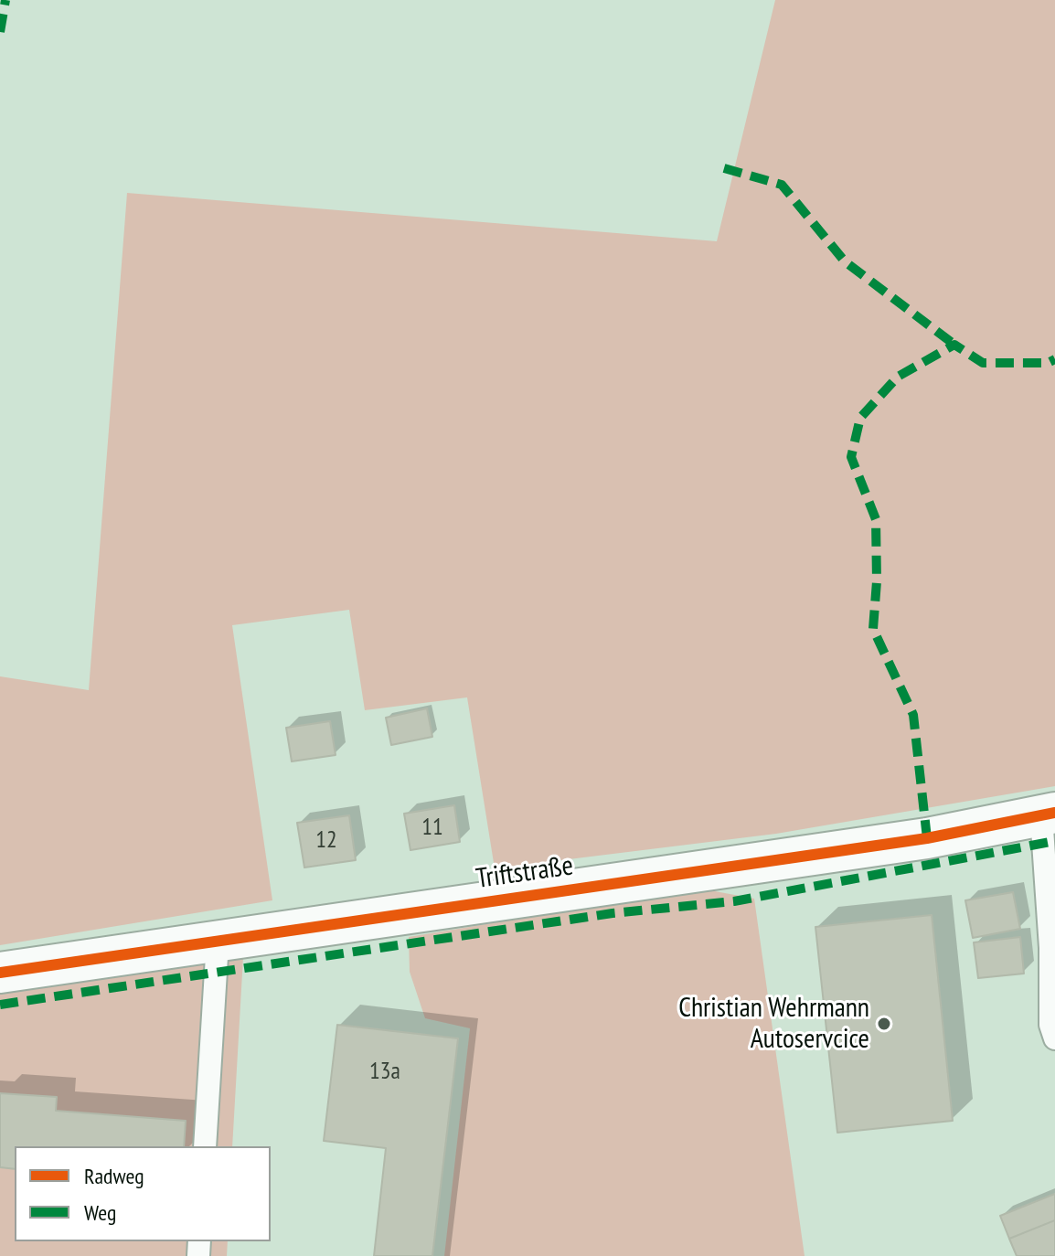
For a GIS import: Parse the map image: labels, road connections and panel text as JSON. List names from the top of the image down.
{
  "streets": {
    "street": ["Triftstraße"]
  },
  "places": ["Christian Wehrmann Autoservcice"],
  "house_numbers": ["11", "12", "13a"],
  "legend": ["Radweg", "Weg"]
}
